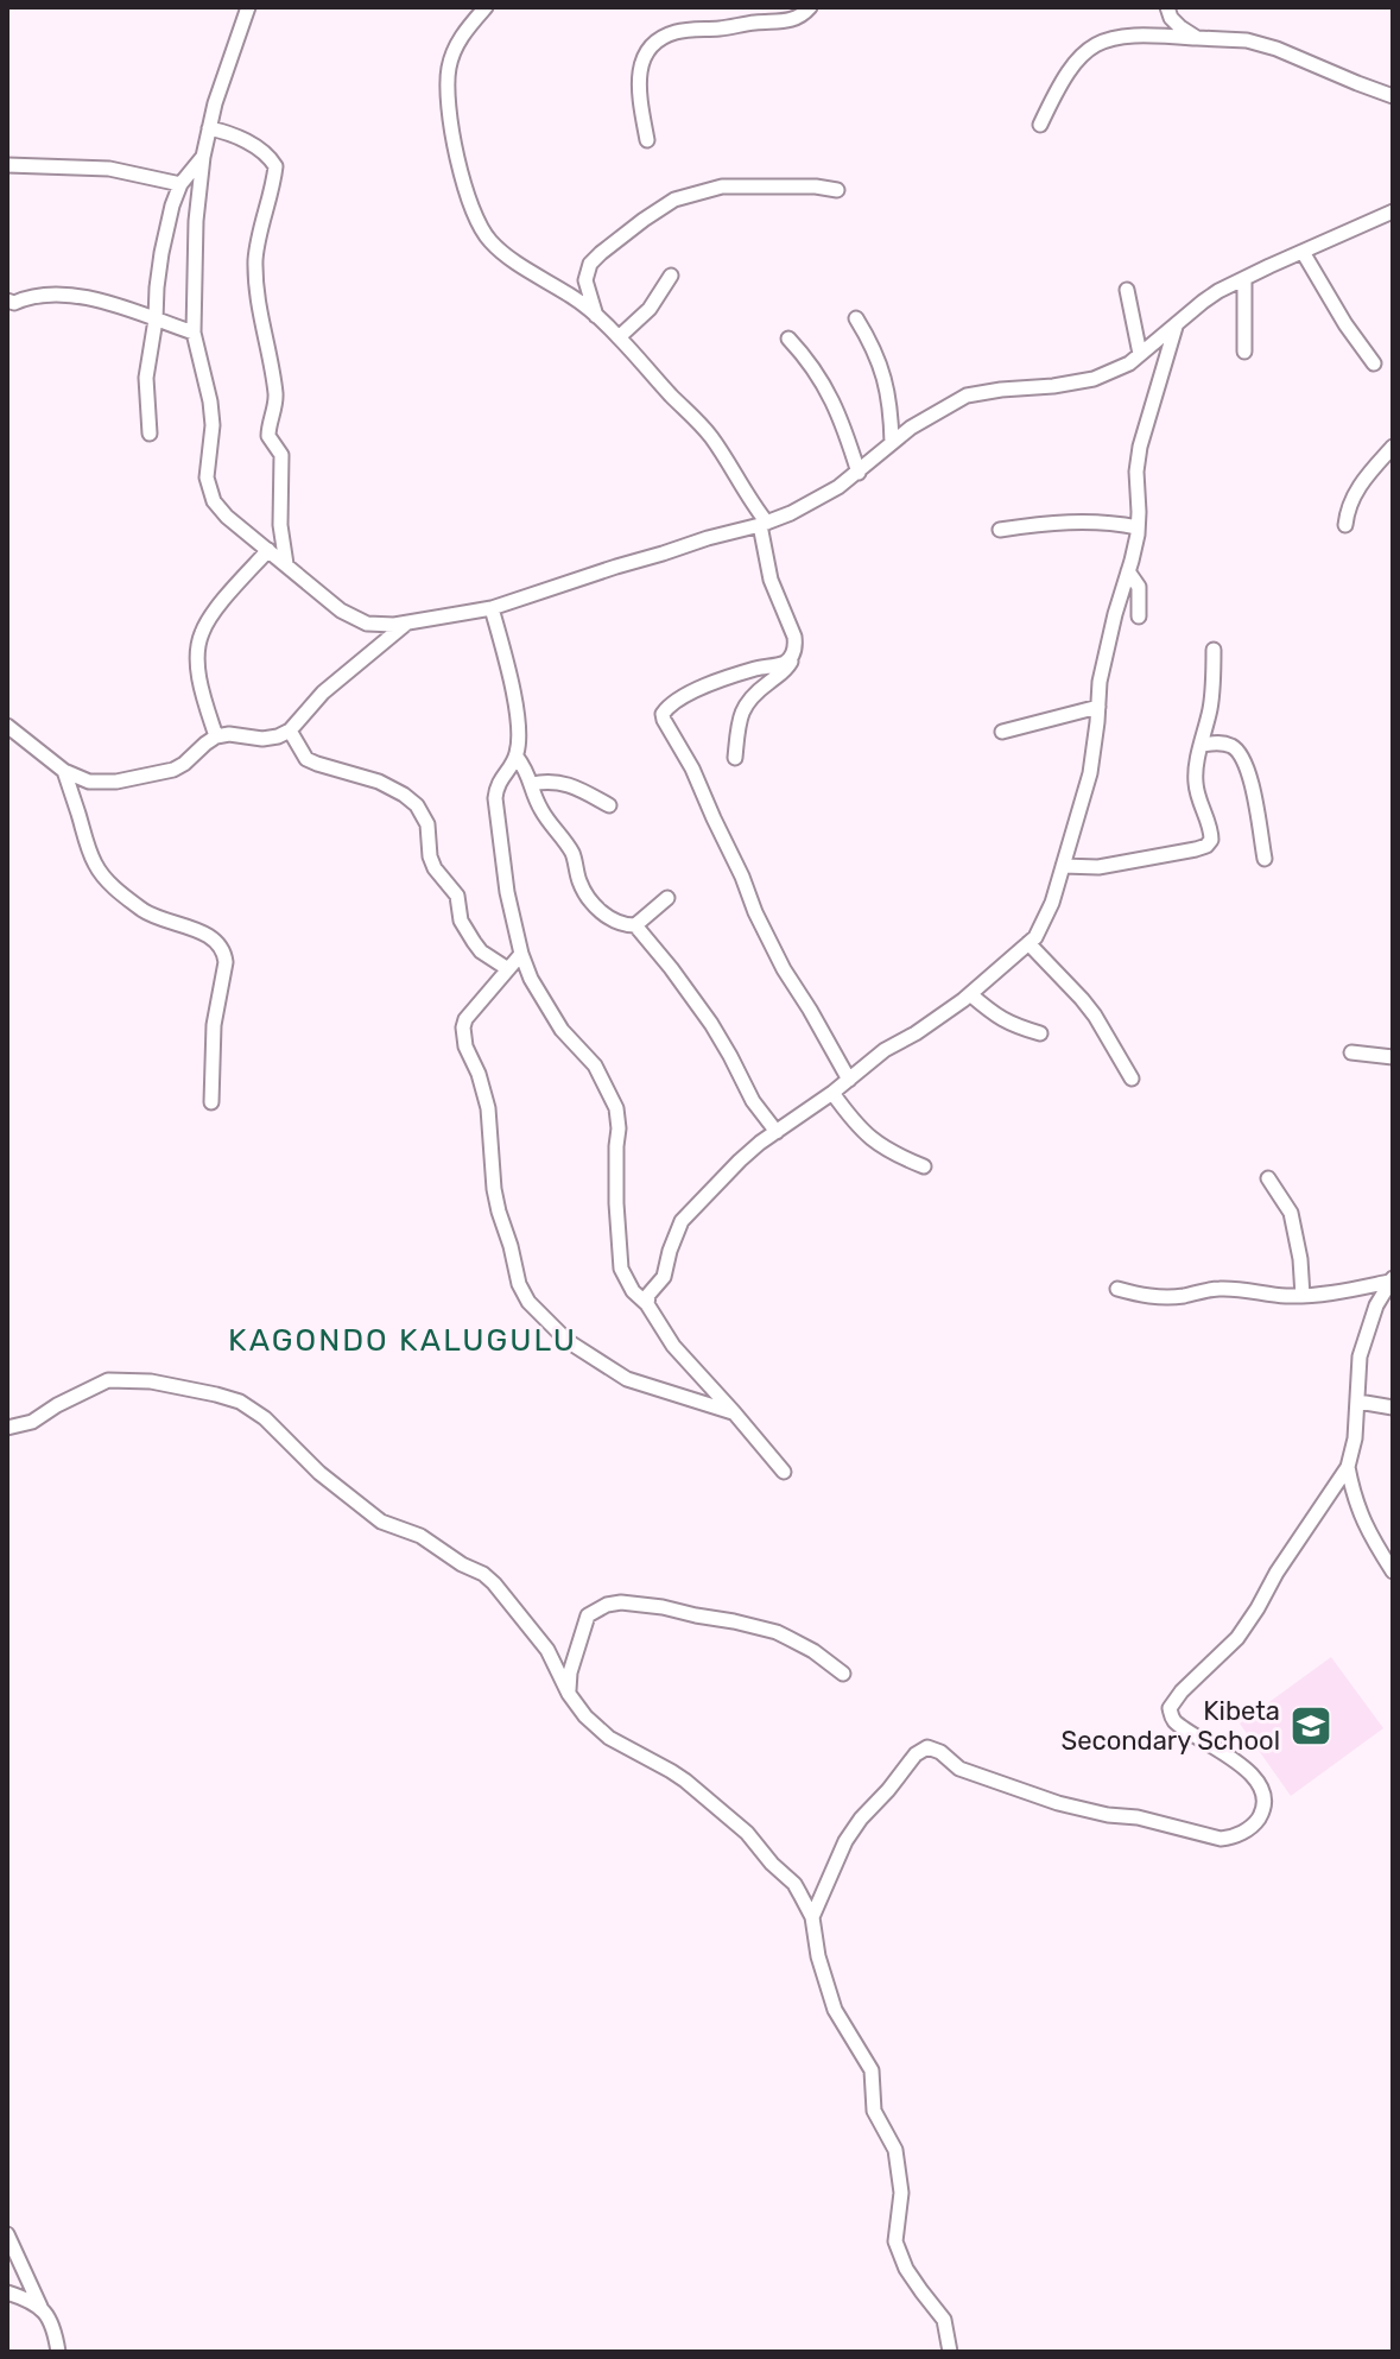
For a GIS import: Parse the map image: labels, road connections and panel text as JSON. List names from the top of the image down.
{
  "districts": ["KAGONDO KALUGULU"],
  "places": {
    "school or university": ["Kibeta Secondary School"]
  }
}
